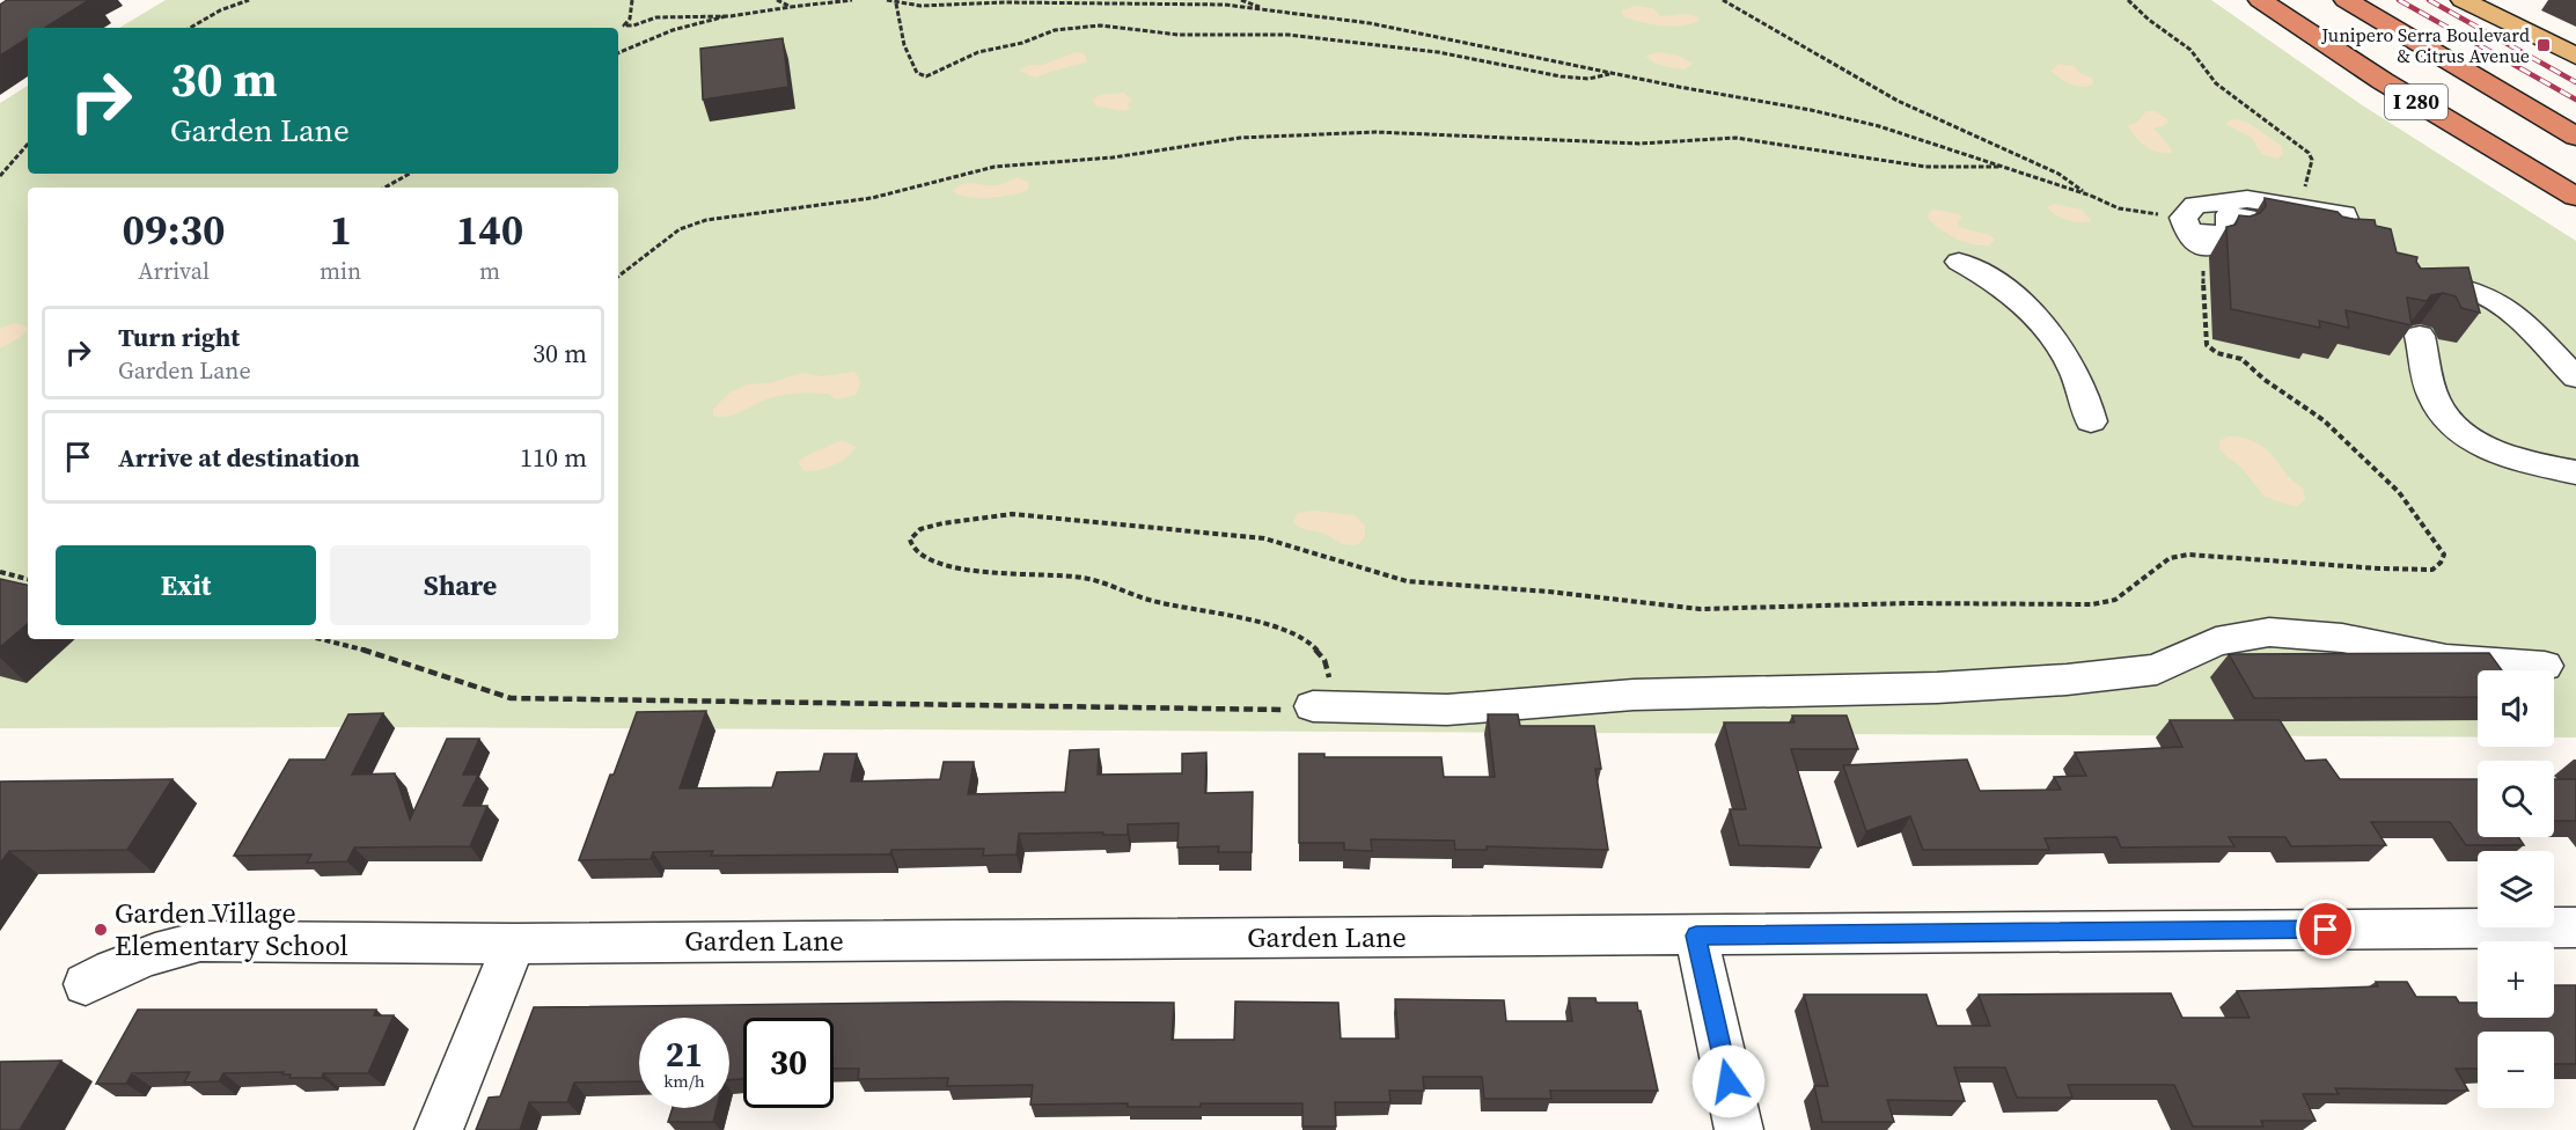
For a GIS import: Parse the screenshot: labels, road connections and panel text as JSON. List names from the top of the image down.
{
  "streets": {
    "highway": ["I 280"],
    "street": ["Garden Lane"]
  },
  "places": {
    "transit": ["Junipero Serra Boulevard & Citrus Avenue"],
    "other": ["Garden Village Elementary School"]
  },
  "page": {
    "turn": ["30 m", "Garden Lane"],
    "eta": [
      "09:30",
      "Arrival",
      "1",
      "min",
      "140",
      "m"
    ],
    "list": [
      {
        "name": "Turn right",
        "note": "Garden Lane",
        "value": "30 m"
      },
      {
        "name": "Arrive at destination",
        "value": "110 m"
      }
    ],
    "buttons": ["Exit", "Share"],
    "map_buttons": ["+", "−"],
    "speed": "21 km/h",
    "limit": "30"
  }
}
